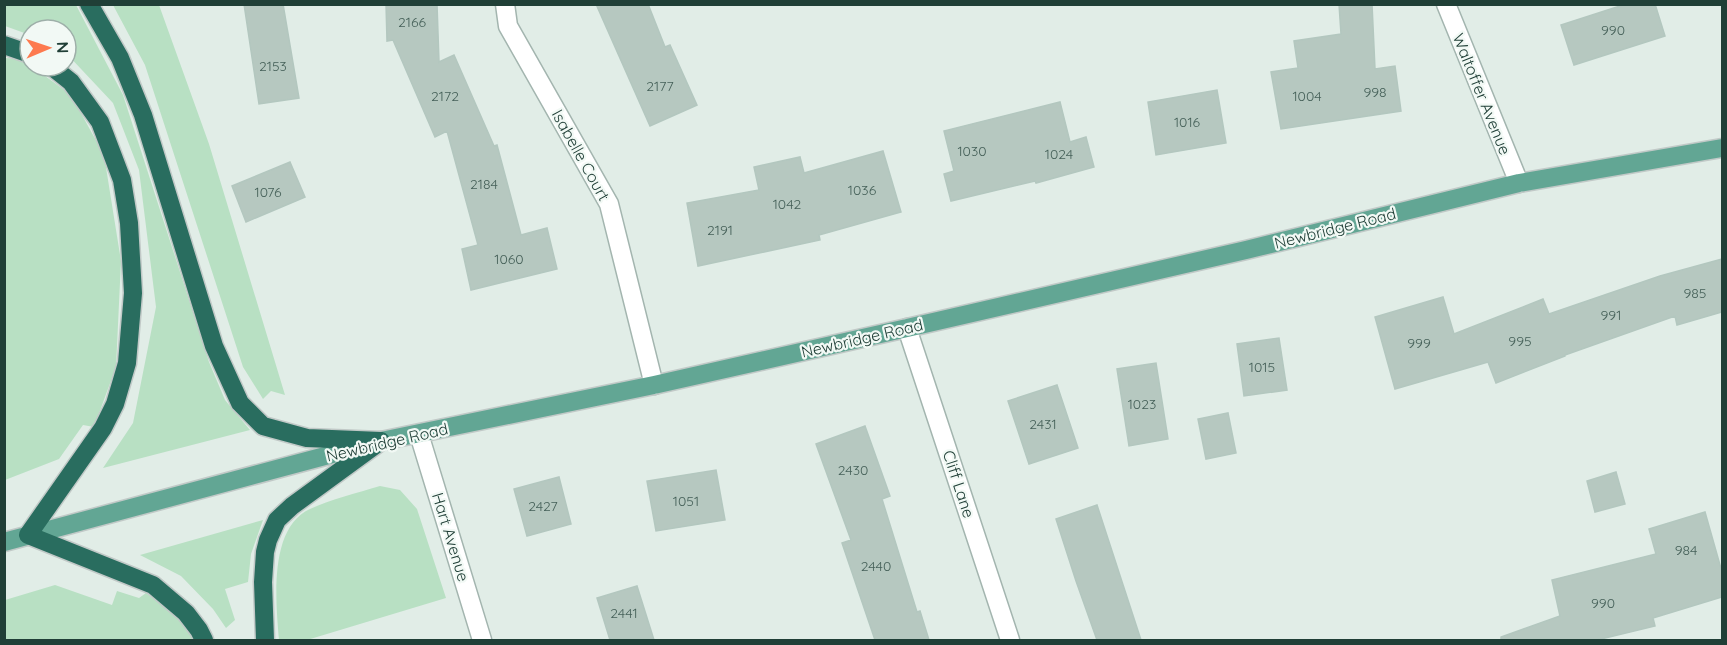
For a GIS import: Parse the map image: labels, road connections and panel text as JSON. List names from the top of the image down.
{
  "streets": {
    "main road": ["Newbridge Road"],
    "street": [
      "Waltoffer Avenue",
      "Isabelle Court",
      "Cliff Lane",
      "Hart Avenue"
    ]
  },
  "crossings": [
    ["Waltoffer Avenue", "Newbridge Road"],
    ["Isabelle Court", "Newbridge Road"],
    ["Newbridge Road", "Cliff Lane"],
    ["Newbridge Road", "Hart Avenue"]
  ],
  "house_numbers": [
    "2166",
    "990",
    "2153",
    "2177",
    "998",
    "2172",
    "1004",
    "1016",
    "1030",
    "1024",
    "2184",
    "1036",
    "1076",
    "1042",
    "2191",
    "1060",
    "985",
    "991",
    "995",
    "999",
    "1015",
    "1023",
    "2431",
    "2430",
    "1051",
    "2427",
    "984",
    "2440",
    "990",
    "2441"
  ],
  "north": "right"
}
